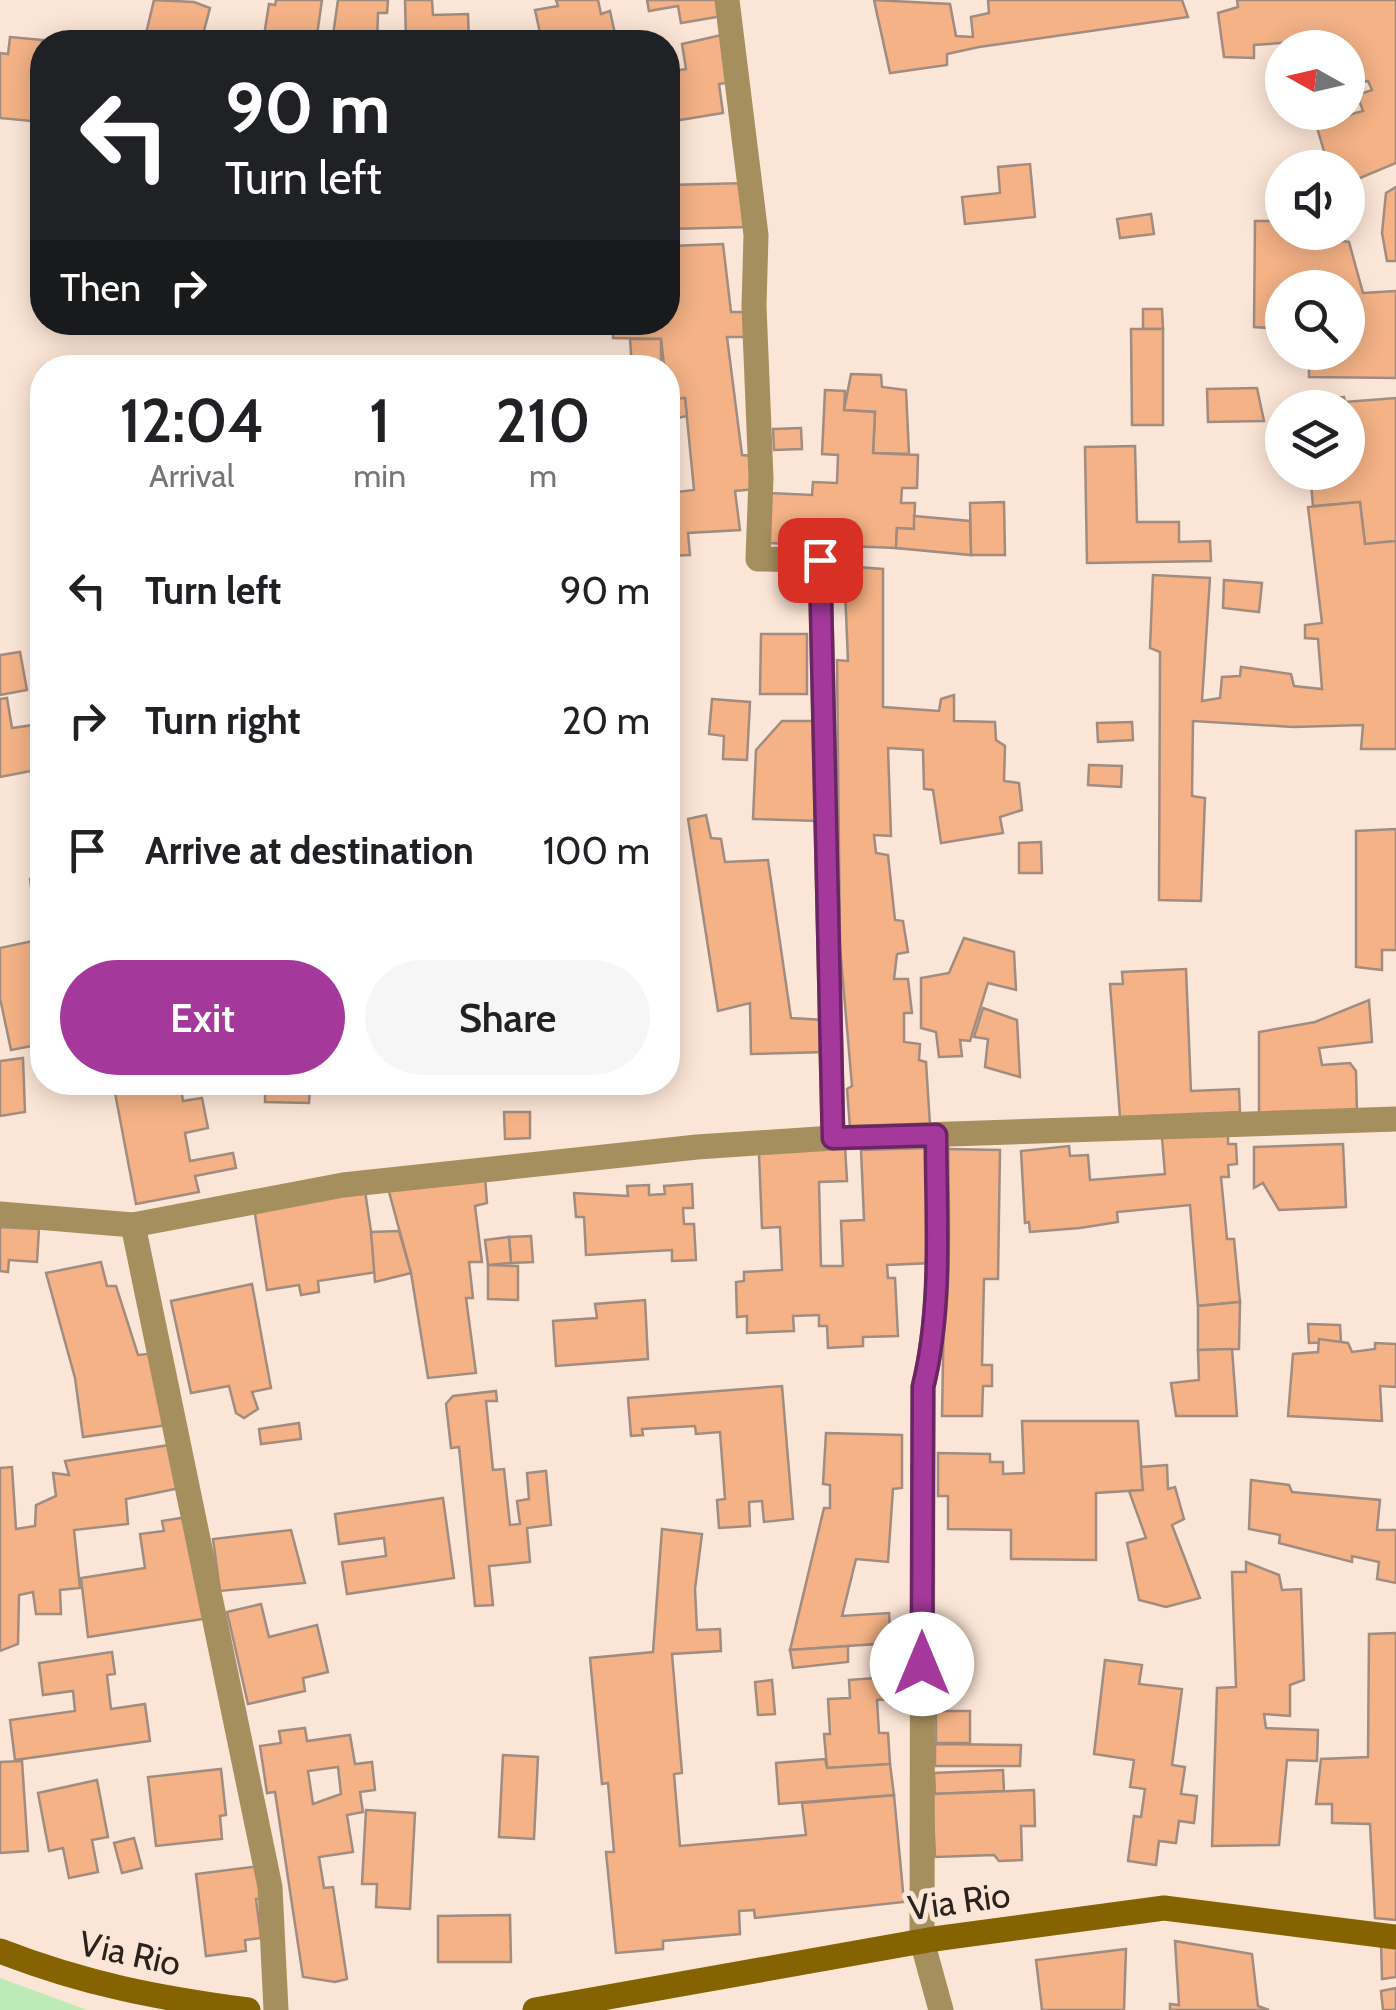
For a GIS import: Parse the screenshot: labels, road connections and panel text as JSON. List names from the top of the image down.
{
  "streets": {
    "street": ["Via Rio"]
  },
  "north": "left",
  "page": {
    "turn": ["90 m", "Turn left"],
    "then": "Then",
    "eta": [
      "12:04",
      "Arrival",
      "1",
      "min",
      "210",
      "m"
    ],
    "list": [
      {
        "name": "Turn left",
        "value": "90 m"
      },
      {
        "name": "Turn right",
        "value": "20 m"
      },
      {
        "name": "Arrive at destination",
        "value": "100 m"
      }
    ],
    "buttons": ["Exit", "Share"]
  }
}
